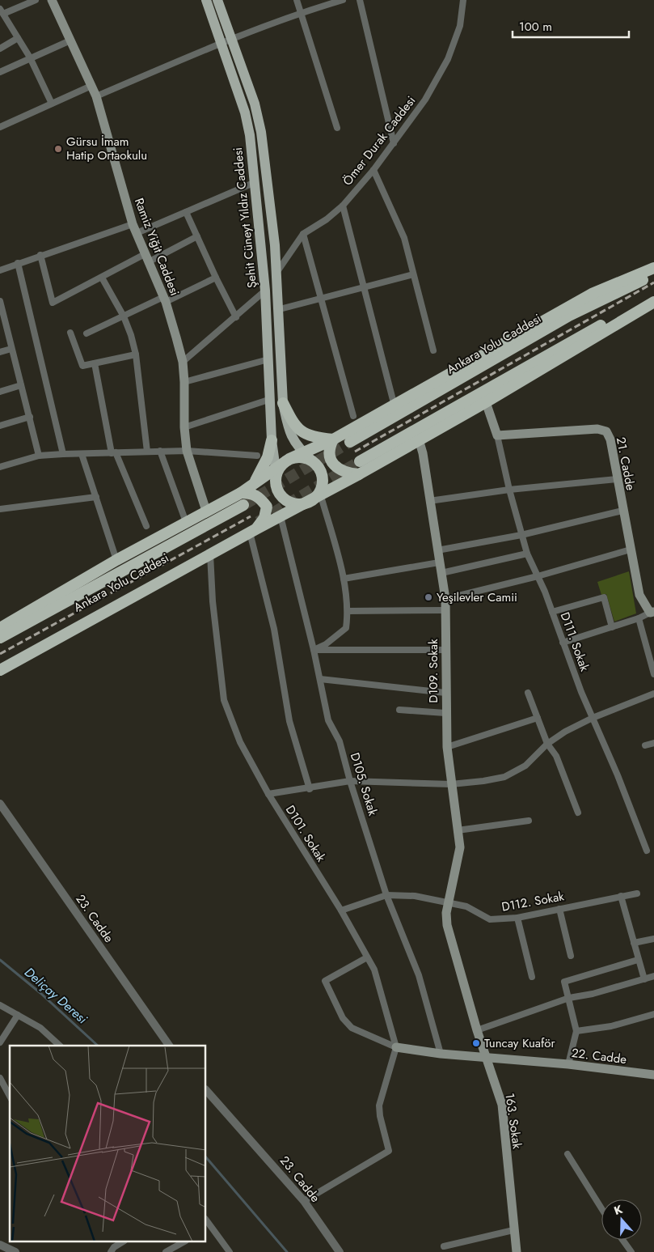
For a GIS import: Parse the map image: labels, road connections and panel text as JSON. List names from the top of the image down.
{
  "streets": {
    "highway": ["Ankara Yolu Caddesi"],
    "main road": [
      "Şehit Cüneyt Yıldız Caddesi",
      "Ramiz Yiğit Caddesi",
      "21. Cadde",
      "D109. Sokak",
      "22. Cadde",
      "163. Sokak"
    ],
    "street": [
      "Ömer Durak Caddesi",
      "D111. Sokak",
      "D105. Sokak",
      "D101. Sokak",
      "D112. Sokak",
      "23. Cadde"
    ]
  },
  "crossings": [
    ["21. Cadde", "D111. Sokak"],
    ["D109. Sokak", "D112. Sokak"],
    ["D109. Sokak", "163. Sokak"],
    ["D105. Sokak", "D112. Sokak"],
    ["D105. Sokak", "22. Cadde"],
    ["D101. Sokak", "D112. Sokak"],
    ["D101. Sokak", "22. Cadde"],
    ["D112. Sokak", "163. Sokak"],
    ["22. Cadde", "163. Sokak"]
  ],
  "water": ["Deliçay Deresi"],
  "places": ["Gürsu İmam Hatip Ortaokulu", "Yeşilevler Camii", "Tuncay Kuaför"],
  "scale_bar": "100 m",
  "north": "top"
}
